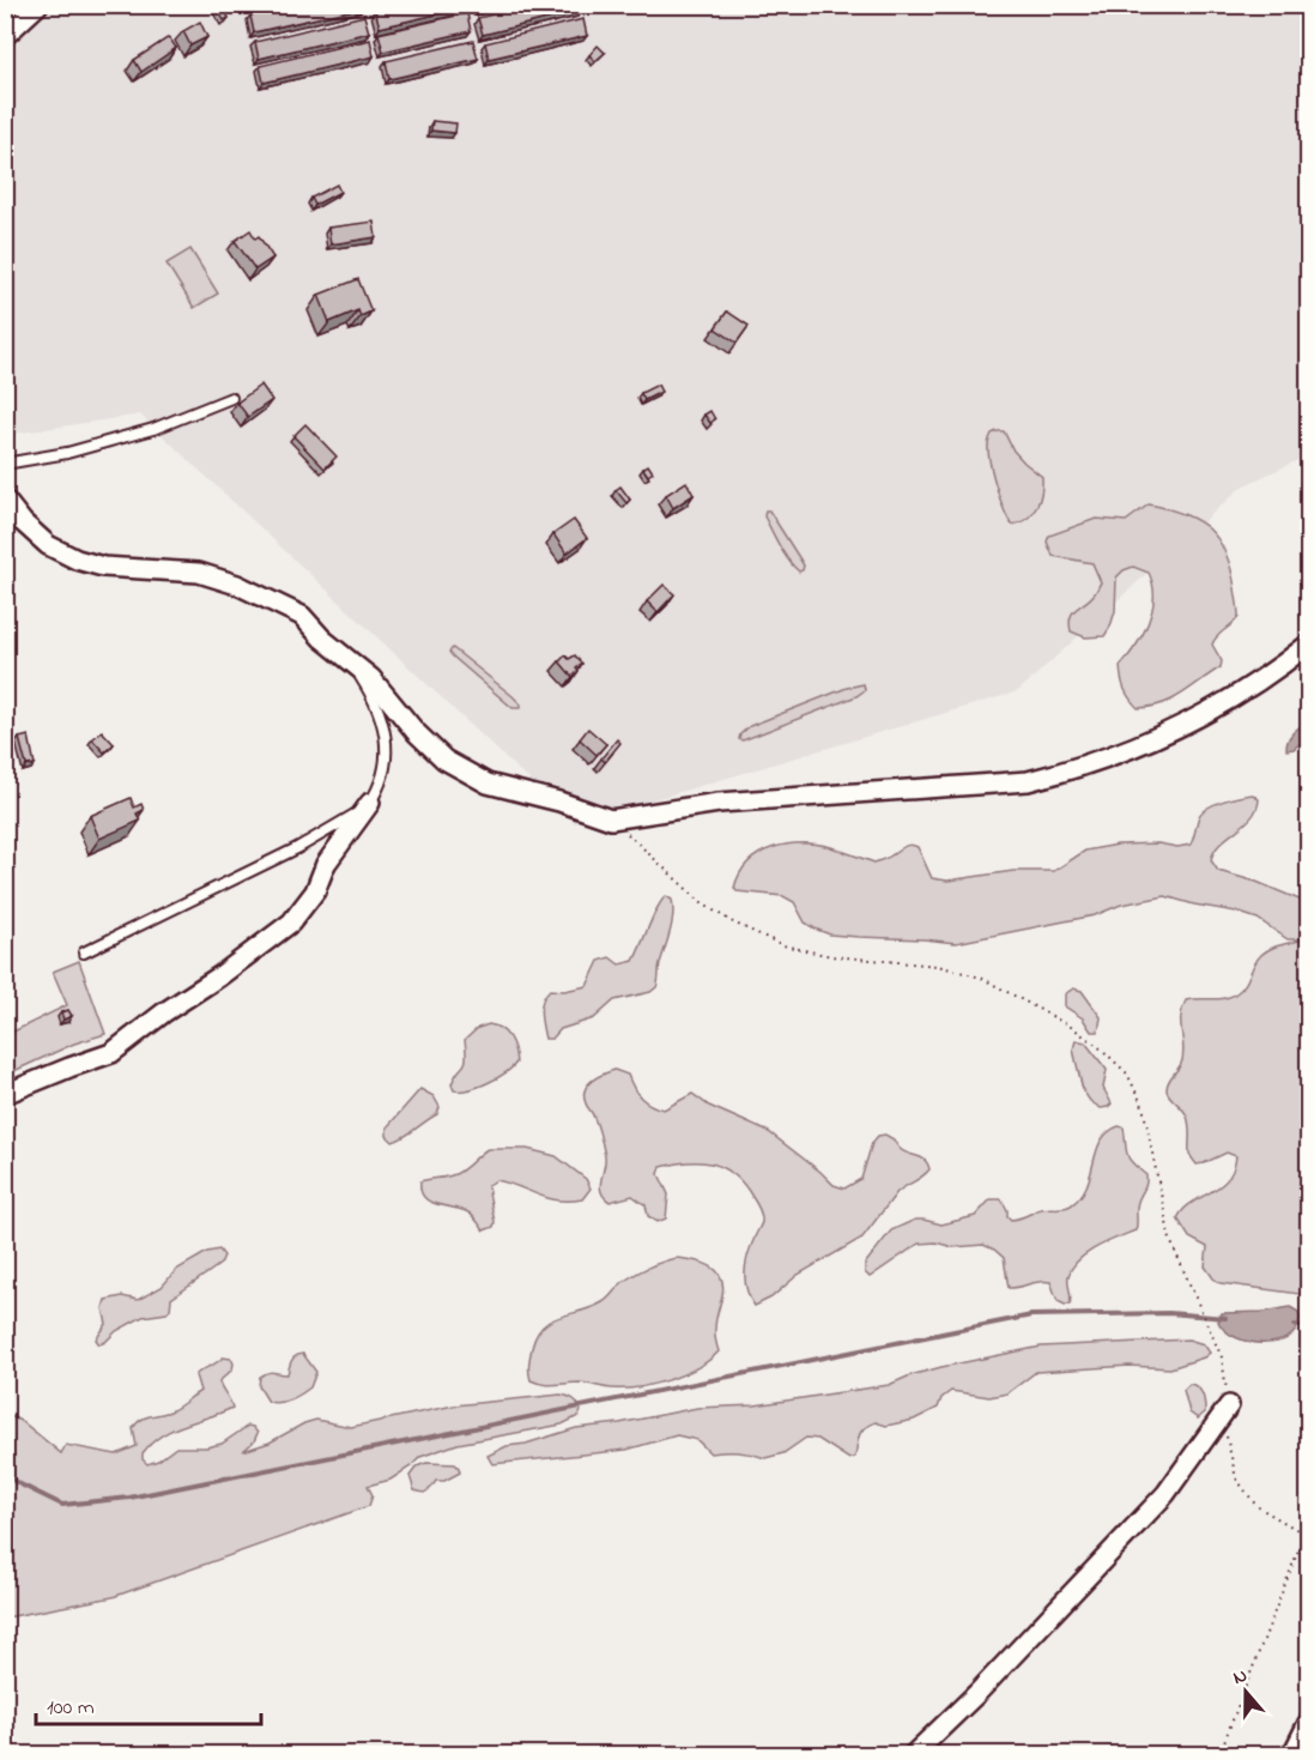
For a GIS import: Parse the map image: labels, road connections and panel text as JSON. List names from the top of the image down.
{
  "scale_bar": "100 m",
  "north": "top"
}
